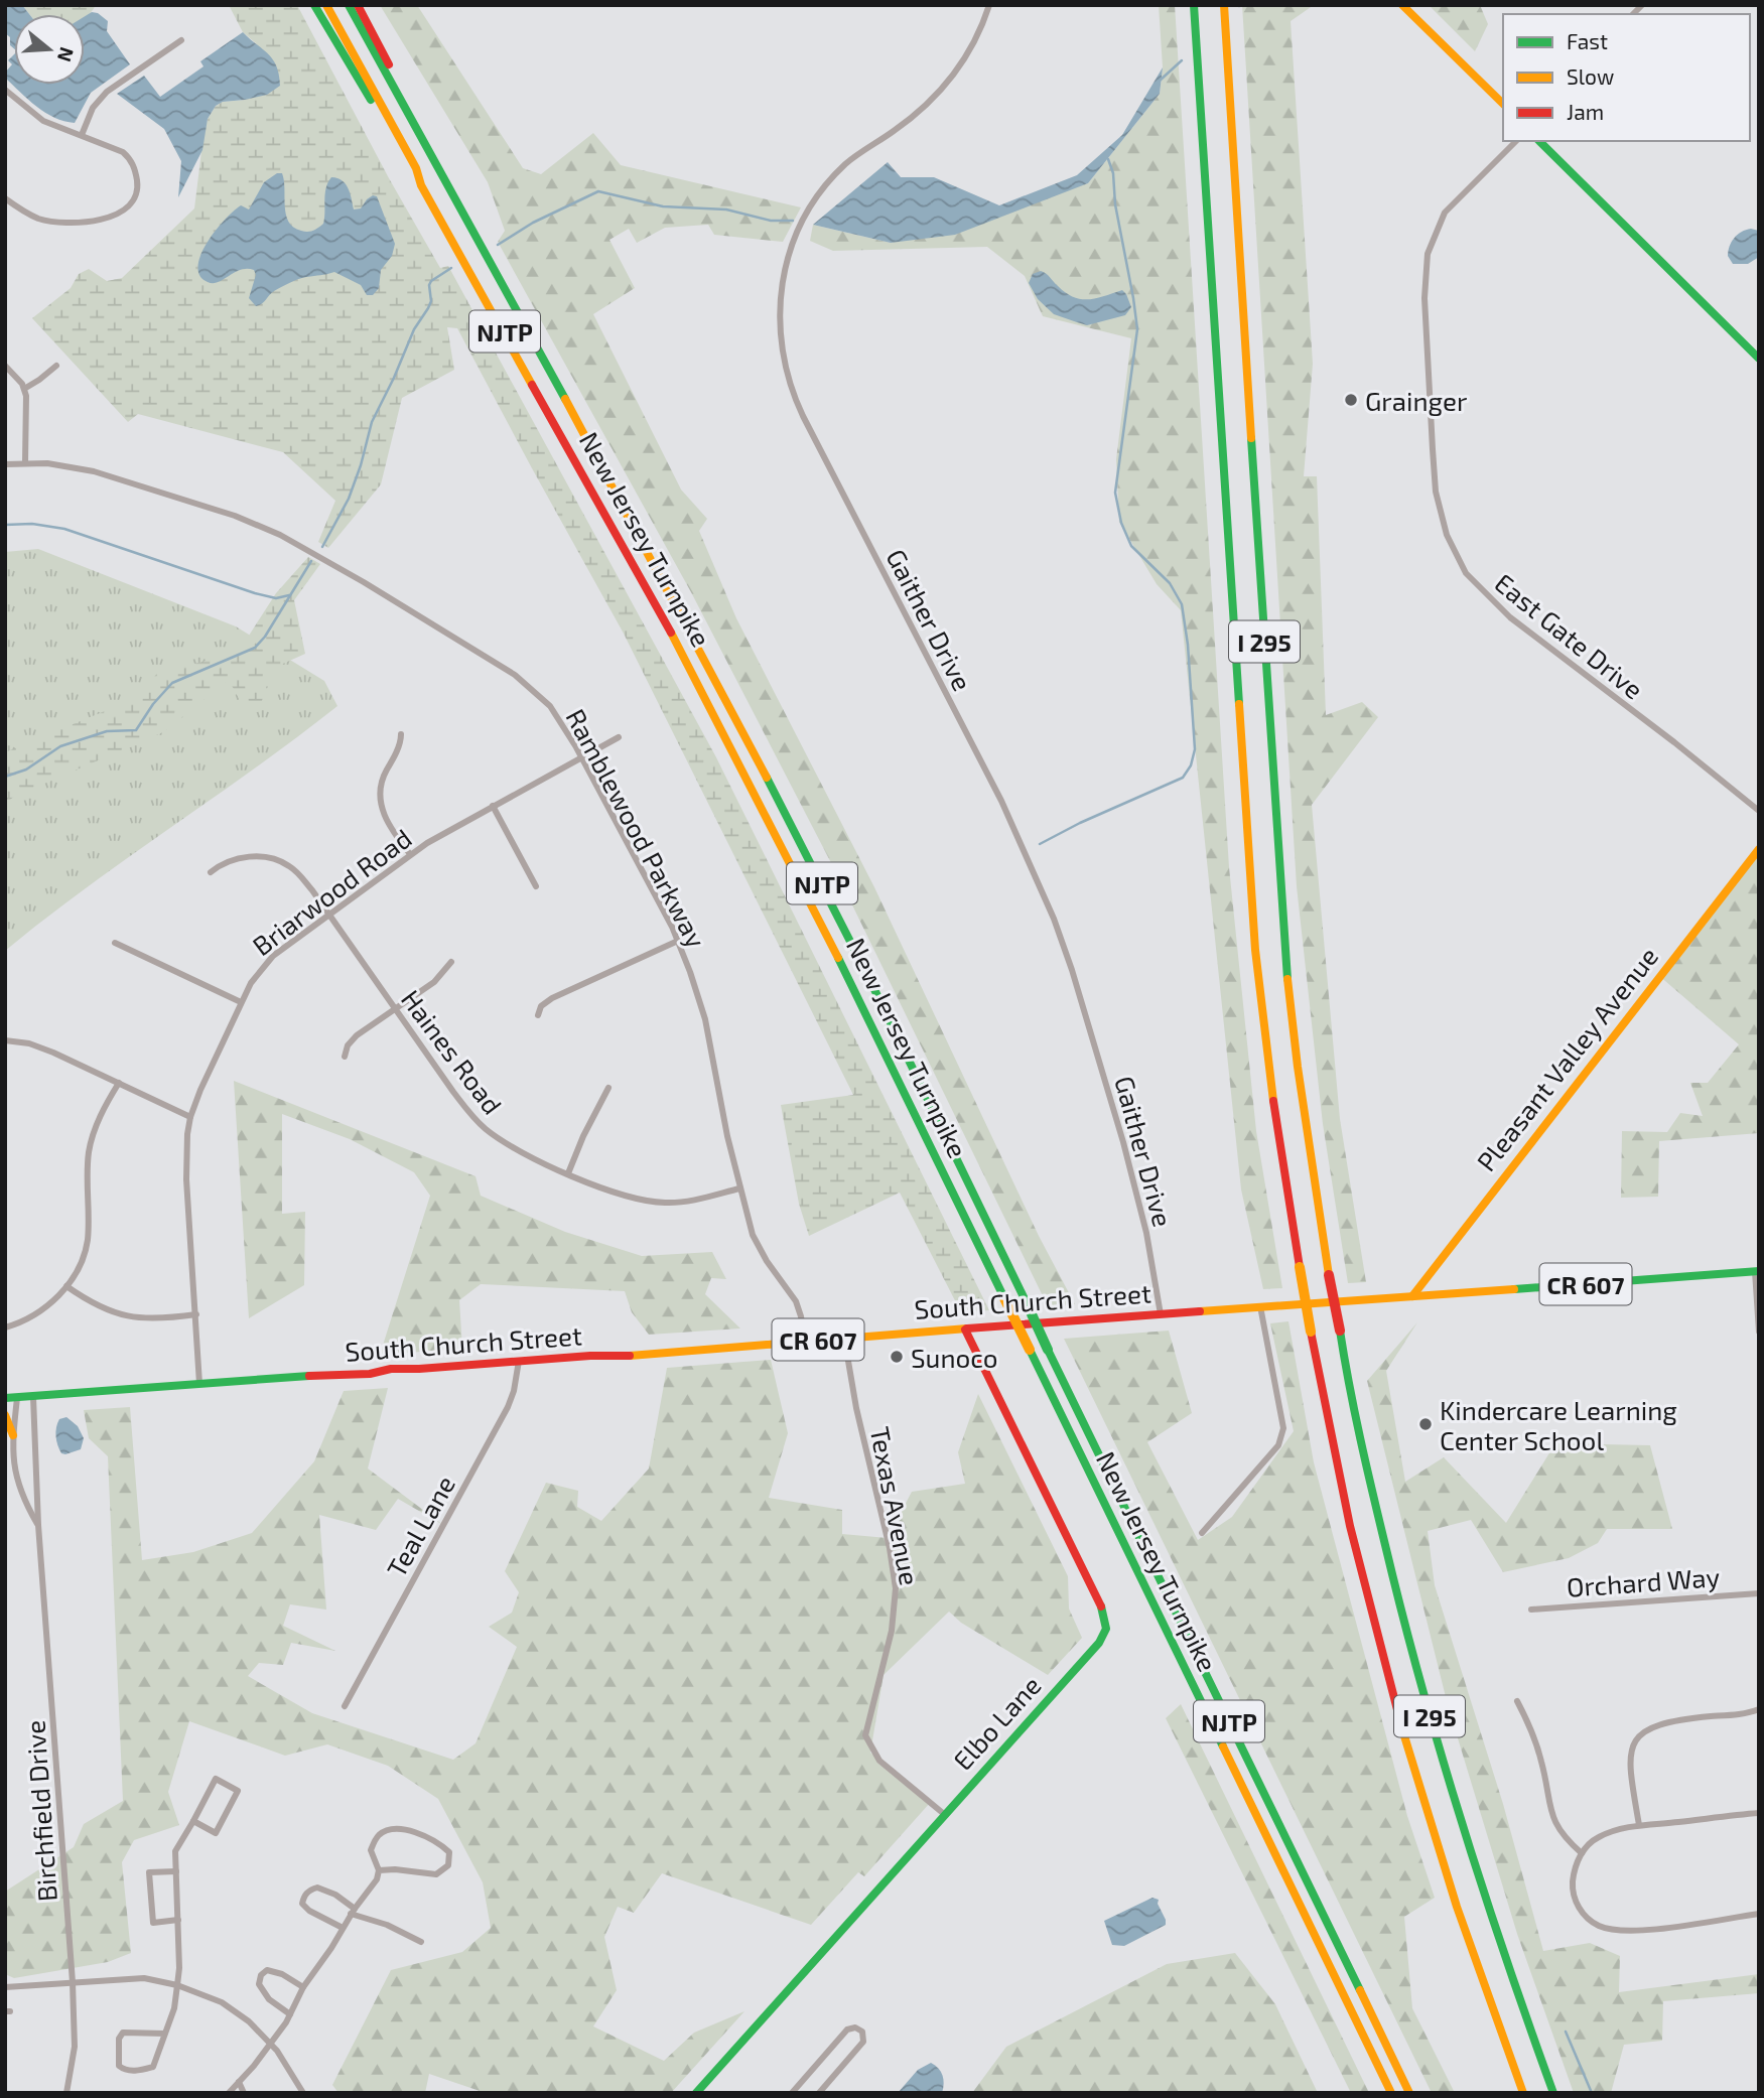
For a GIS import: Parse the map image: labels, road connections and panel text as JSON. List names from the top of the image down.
{
  "streets": {
    "main road": [
      "NJTP",
      "New Jersey Turnpike",
      "I 295",
      "Pleasant Valley Avenue",
      "CR 607",
      "South Church Street",
      "Elbo Lane"
    ],
    "street": [
      "Gaither Drive",
      "East Gate Drive",
      "Ramblewood Parkway",
      "Briarwood Road",
      "Haines Road",
      "Texas Avenue",
      "Teal Lane",
      "Orchard Way",
      "Birchfield Drive"
    ]
  },
  "crossings": [
    ["Gaither Drive", "South Church Street"],
    ["Ramblewood Parkway", "Briarwood Road"],
    ["Ramblewood Parkway", "Haines Road"],
    ["Ramblewood Parkway", "South Church Street"],
    ["Briarwood Road", "Haines Road"],
    ["Briarwood Road", "South Church Street"],
    ["Pleasant Valley Avenue", "South Church Street"],
    ["South Church Street", "Texas Avenue"],
    ["South Church Street", "Teal Lane"],
    ["South Church Street", "Elbo Lane"],
    ["South Church Street", "Birchfield Drive"],
    ["Texas Avenue", "Elbo Lane"]
  ],
  "places": ["Grainger", "Sunoco", "Kindercare Learning Center School"],
  "legend": ["Fast", "Slow", "Jam"],
  "north": "right"
}
